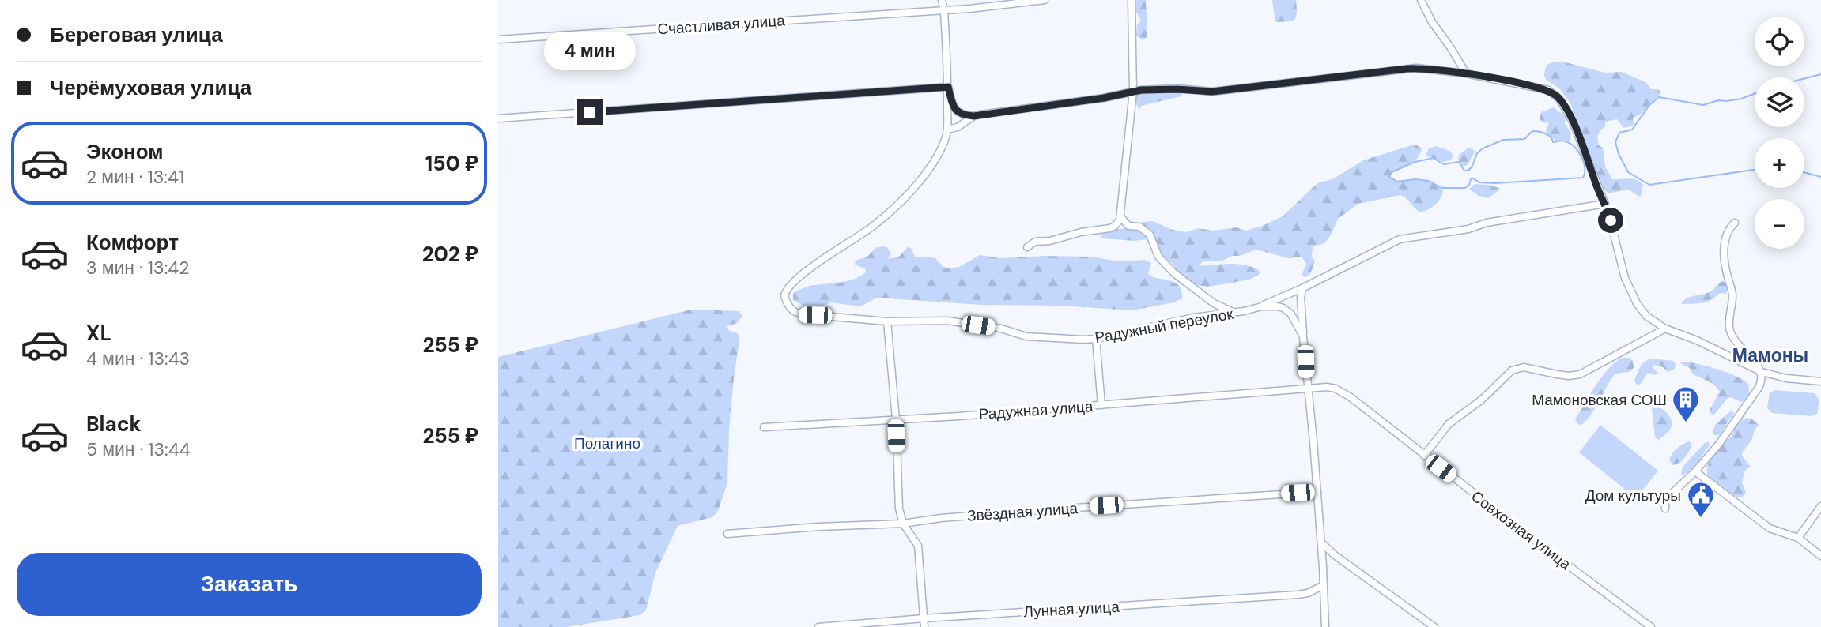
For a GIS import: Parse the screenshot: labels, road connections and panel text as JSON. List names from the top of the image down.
{
  "streets": {
    "street": [
      "Счастливая улица",
      "Радужный переулок",
      "Радужная улица",
      "Звёздная улица",
      "Совхозная улица",
      "Лунная улица"
    ]
  },
  "crossings": [
    ["Радужный переулок", "Радужная улица"],
    ["Радужный переулок", "Звёздная улица"],
    ["Радужный переулок", "Совхозная улица"],
    ["Радужный переулок", "Лунная улица"],
    ["Радужная улица", "Совхозная улица"]
  ],
  "districts": ["Мамоны"],
  "parks": ["Полагино"],
  "places": {
    "building": ["Мамоновская СОШ"],
    "public building": ["Дом культуры"]
  },
  "page": {
    "banner": ["Береговая улица", "Черёмуховая улица"],
    "map_buttons": ["+", "−"],
    "bubble": "4 мин",
    "list": [
      {
        "name": "Эконом",
        "note": "2 мин · 13:41",
        "value": "150 ₽"
      },
      {
        "name": "Комфорт",
        "note": "3 мин · 13:42",
        "value": "202 ₽"
      },
      {
        "name": "XL",
        "note": "4 мин · 13:43",
        "value": "255 ₽"
      },
      {
        "name": "Black",
        "note": "5 мин · 13:44",
        "value": "255 ₽"
      }
    ],
    "buttons": "Заказать"
  }
}
